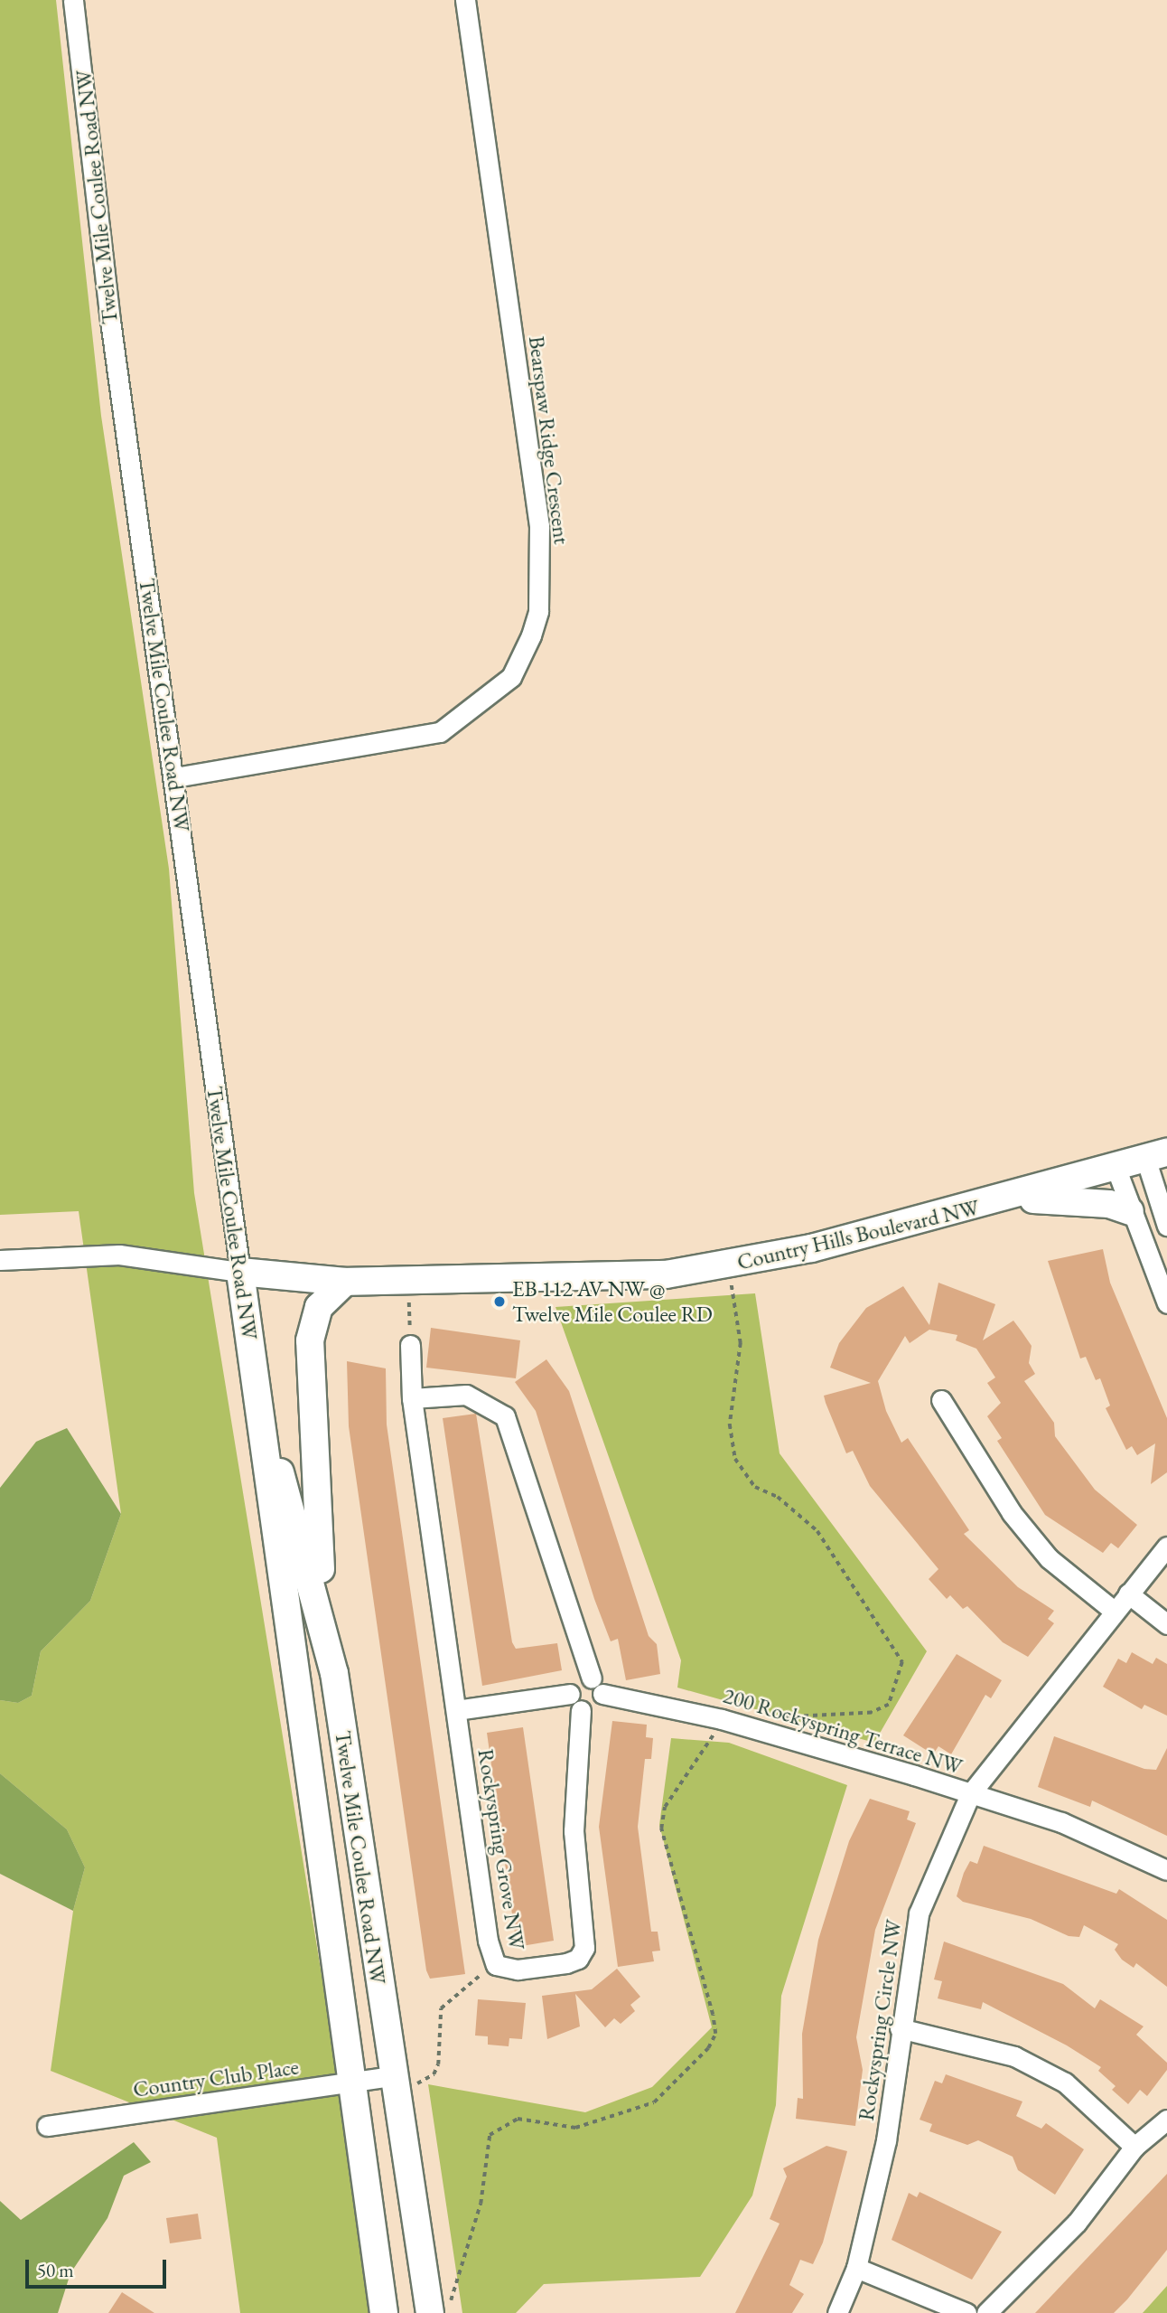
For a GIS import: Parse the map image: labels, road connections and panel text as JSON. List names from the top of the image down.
{
  "streets": {
    "main road": ["Twelve Mile Coulee Road NW", "Country Hills Boulevard NW"],
    "street": [
      "Bearspaw Ridge Crescent",
      "200 Rockyspring Terrace NW",
      "Rockyspring Grove NW",
      "Rockyspring Circle NW",
      "Country Club Place"
    ]
  },
  "crossings": [
    ["Twelve Mile Coulee Road NW", "Bearspaw Ridge Crescent"],
    ["Twelve Mile Coulee Road NW", "Country Hills Boulevard NW"],
    ["Twelve Mile Coulee Road NW", "Country Club Place"],
    ["200 Rockyspring Terrace NW", "Rockyspring Circle NW"]
  ],
  "places": ["EB 112 AV NW @ Twelve Mile Coulee RD"],
  "scale_bar": "50 m"
}
